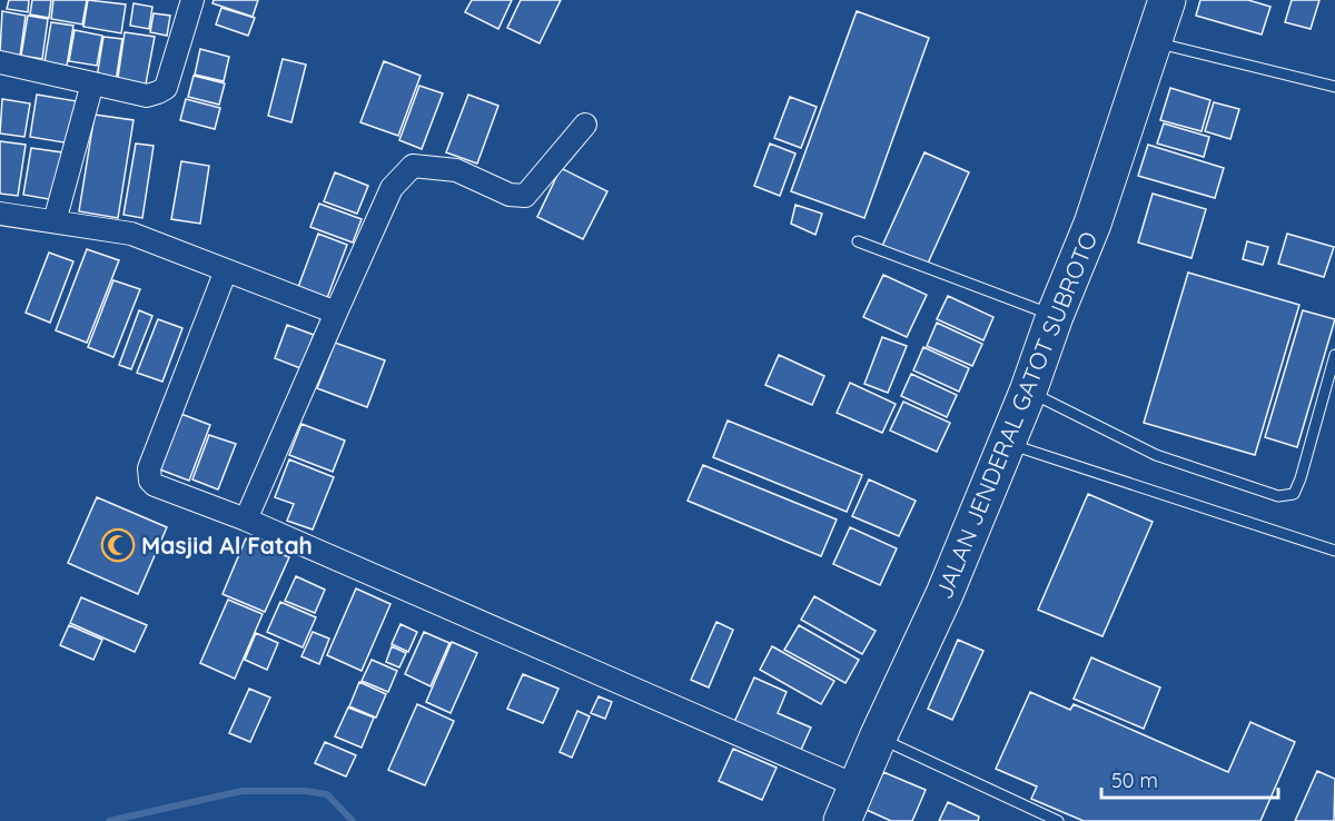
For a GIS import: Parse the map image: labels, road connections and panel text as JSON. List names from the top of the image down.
{
  "streets": {
    "highway": ["JALAN JENDERAL GATOT SUBROTO"]
  },
  "places": {
    "mosque": ["Masjid Al Fatah"]
  },
  "scale_bar": "50 m"
}
